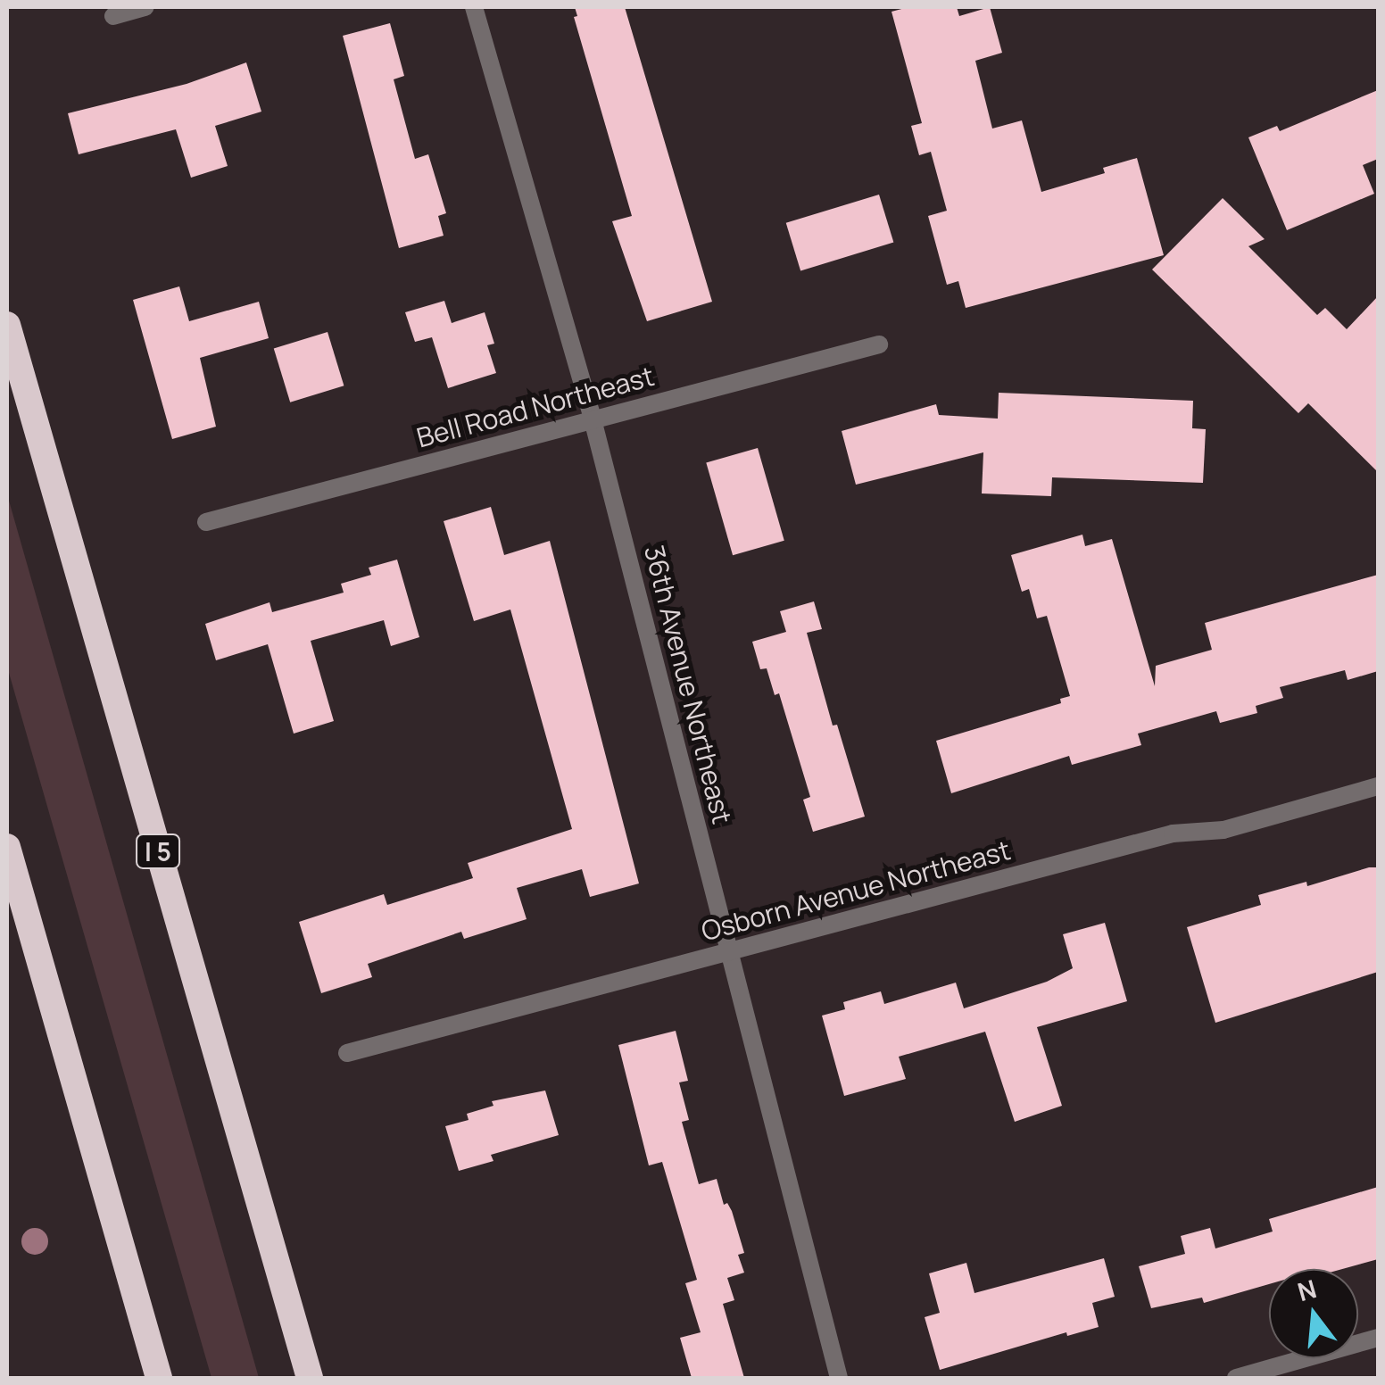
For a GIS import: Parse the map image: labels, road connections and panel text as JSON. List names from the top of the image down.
{
  "streets": {
    "highway": ["I 5"],
    "street": ["Bell Road Northeast", "36th Avenue Northeast", "Osborn Avenue Northeast"]
  },
  "crossings": [
    ["Bell Road Northeast", "36th Avenue Northeast"],
    ["36th Avenue Northeast", "Osborn Avenue Northeast"]
  ],
  "north": "top"
}
